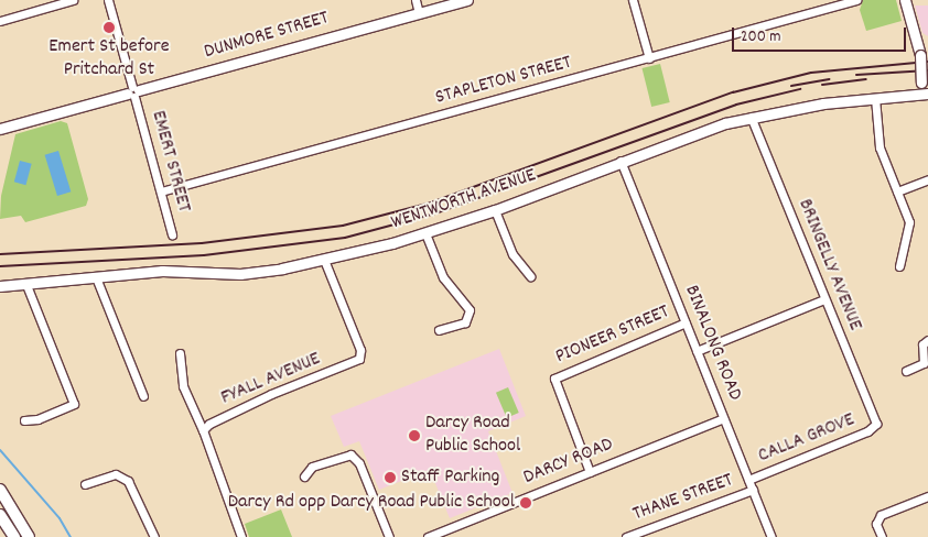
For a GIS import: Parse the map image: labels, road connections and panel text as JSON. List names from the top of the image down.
{
  "streets": {
    "main road": ["DUNMORE STREET", "WENTWORTH AVENUE"],
    "street": [
      "STAPLETON STREET",
      "EMERT STREET",
      "BRINGELLY AVENUE",
      "PIONEER STREET",
      "BINALONG ROAD",
      "FYALL AVENUE",
      "CALLA GROVE",
      "DARCY ROAD",
      "THANE STREET"
    ]
  },
  "crossings": [
    ["DUNMORE STREET", "EMERT STREET"],
    ["STAPLETON STREET", "EMERT STREET"],
    ["WENTWORTH AVENUE", "BRINGELLY AVENUE"],
    ["WENTWORTH AVENUE", "BINALONG ROAD"],
    ["WENTWORTH AVENUE", "FYALL AVENUE"],
    ["BRINGELLY AVENUE", "CALLA GROVE"],
    ["PIONEER STREET", "BINALONG ROAD"],
    ["PIONEER STREET", "DARCY ROAD"],
    ["BINALONG ROAD", "CALLA GROVE"],
    ["BINALONG ROAD", "DARCY ROAD"],
    ["BINALONG ROAD", "THANE STREET"]
  ],
  "places": [
    "Emert St before Pritchard St",
    "Darcy Road Public School",
    "Staff Parking",
    "Darcy Rd opp Darcy Road Public School"
  ],
  "scale_bar": "200 m"
}
